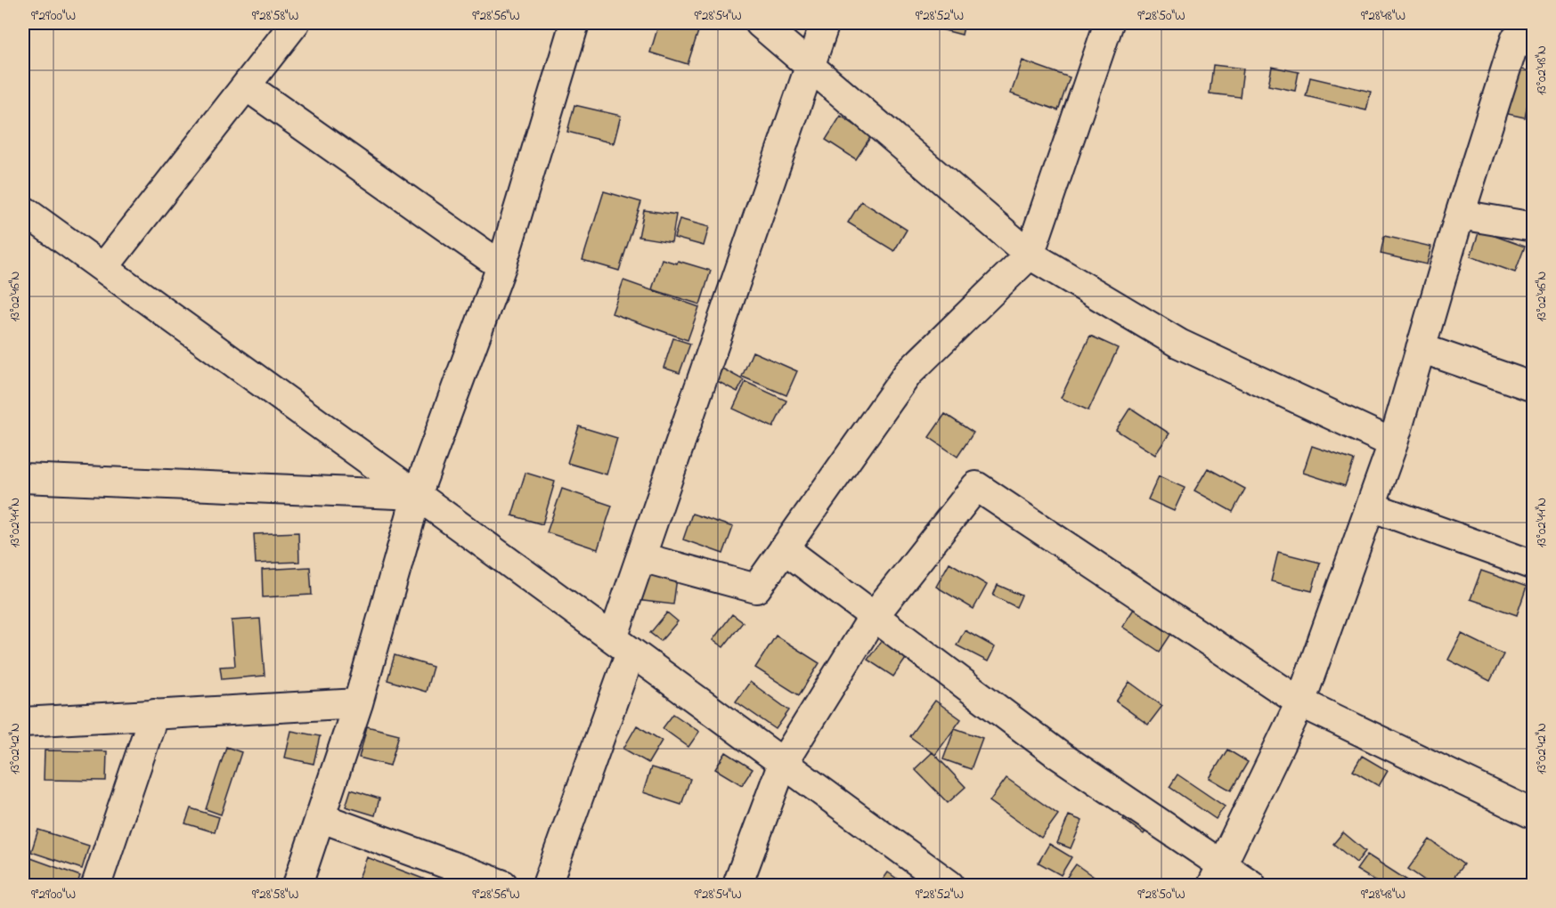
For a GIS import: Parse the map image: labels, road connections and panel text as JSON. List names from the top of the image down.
{
  "coordinates": [
    "9°29'00\"W",
    "9°28'58\"W",
    "9°28'56\"W",
    "9°28'54\"W",
    "9°28'52\"W",
    "9°28'50\"W",
    "9°28'48\"W",
    "13°02'48\"N",
    "13°02'46\"N",
    "13°02'44\"N",
    "13°02'42\"N"
  ]
}
